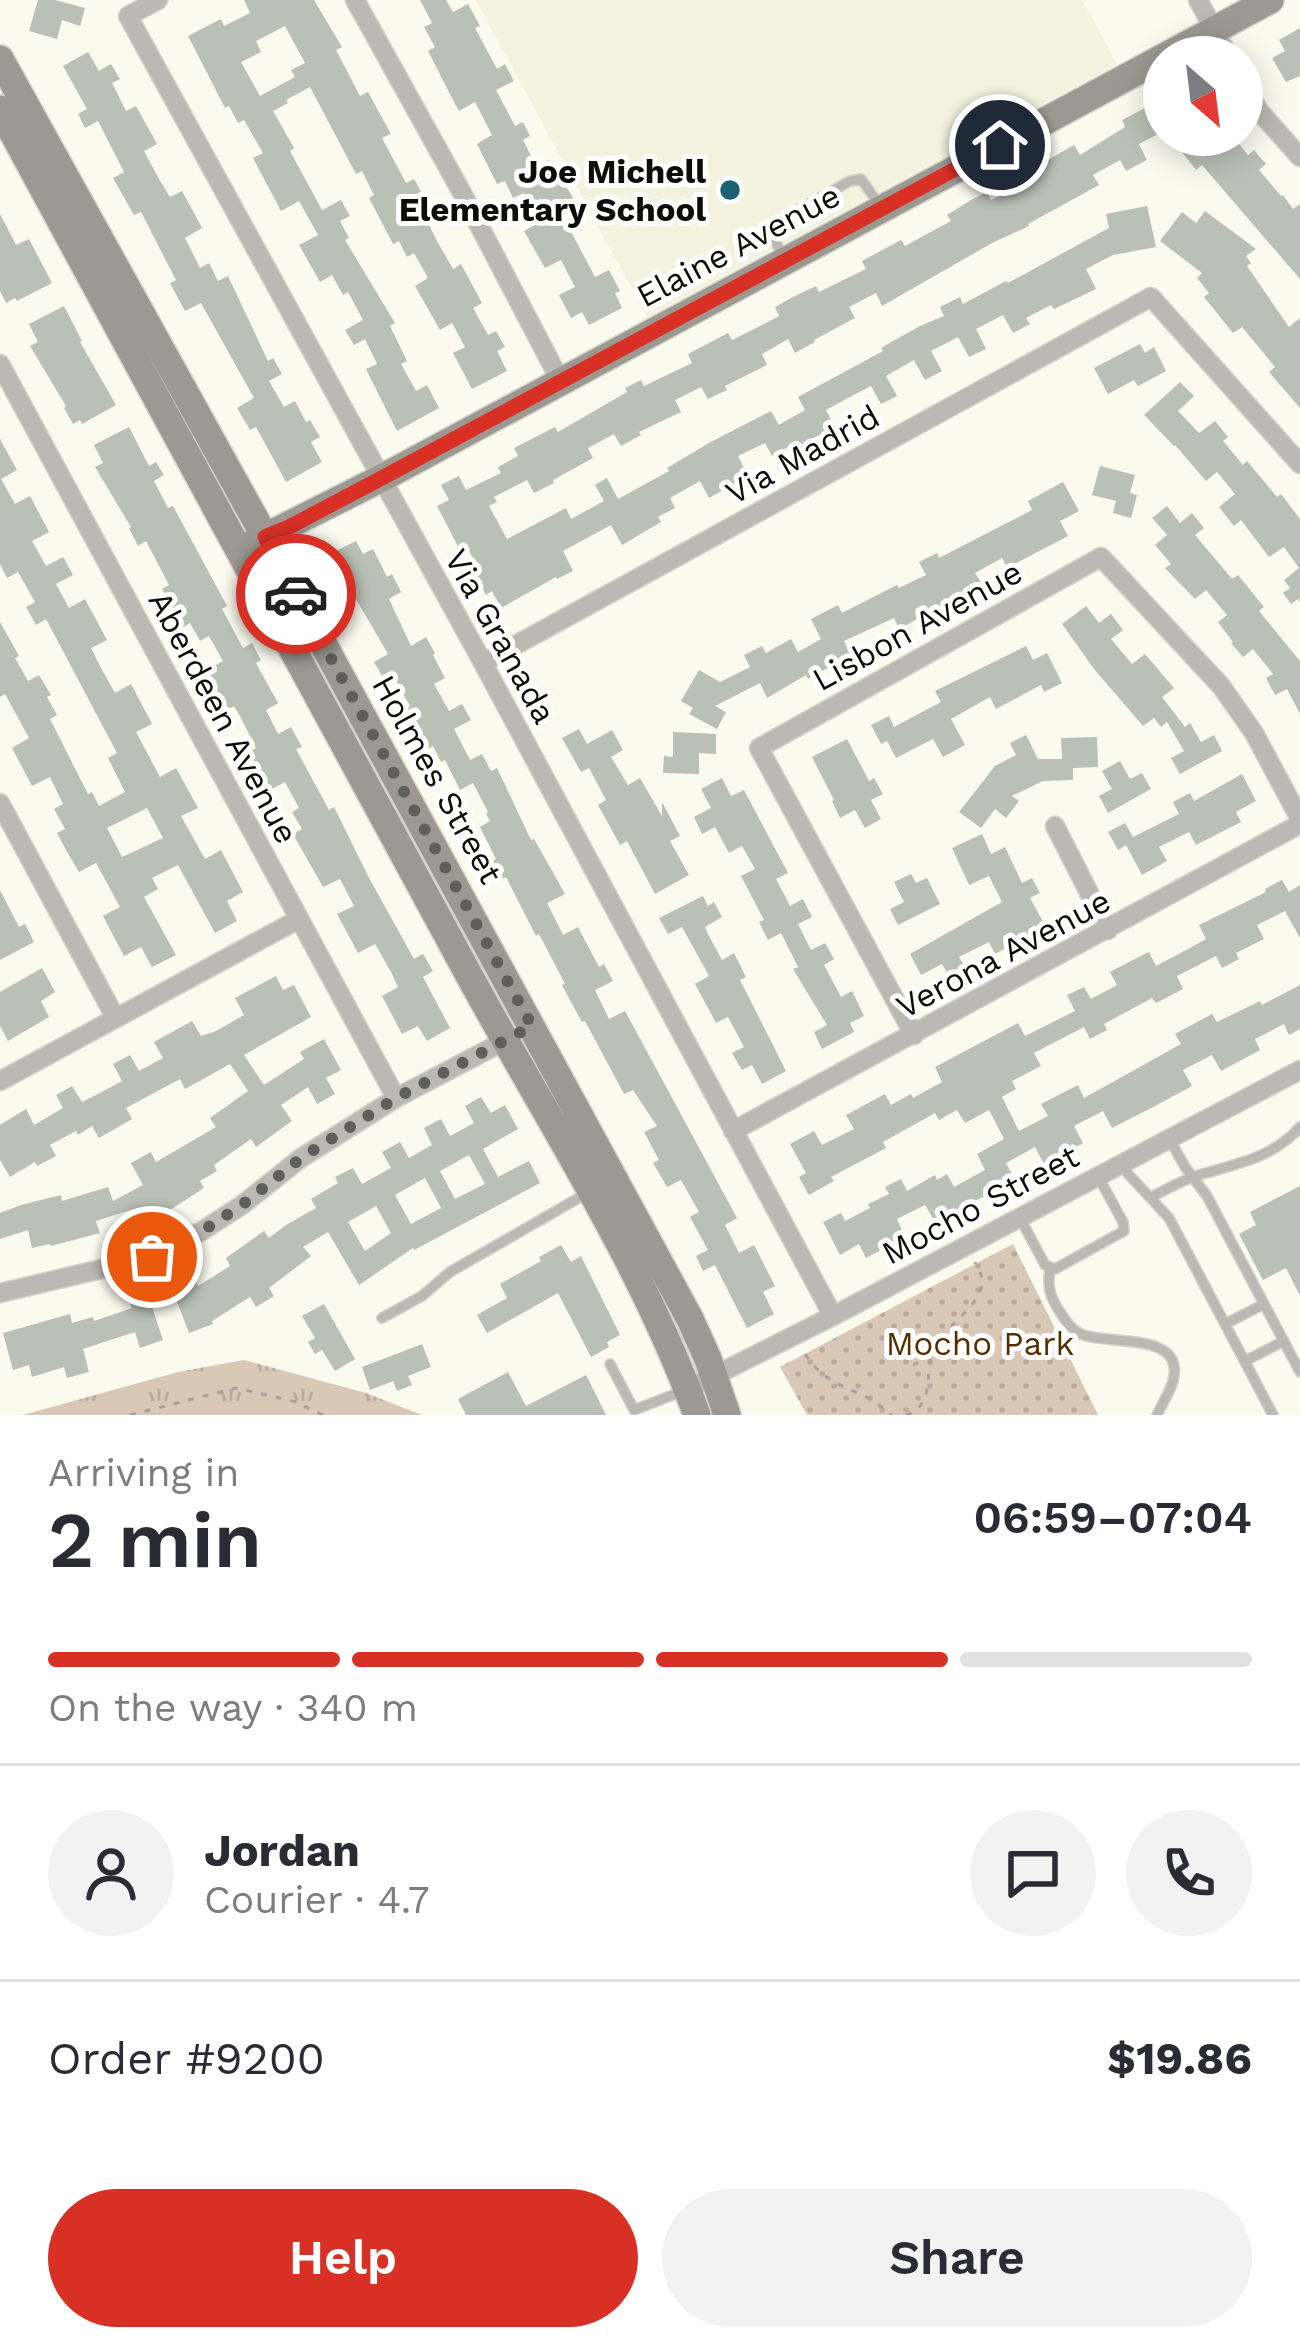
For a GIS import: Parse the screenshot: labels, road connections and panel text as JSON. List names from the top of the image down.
{
  "streets": {
    "main road": ["Elaine Avenue", "Holmes Street"],
    "street": [
      "Via Madrid",
      "Lisbon Avenue",
      "Via Granada",
      "Aberdeen Avenue",
      "Verona Avenue",
      "Mocho Street"
    ]
  },
  "crossings": [
    ["Elaine Avenue", "Via Granada"],
    ["Elaine Avenue", "Holmes Street"],
    ["Via Madrid", "Via Granada"],
    ["Lisbon Avenue", "Verona Avenue"],
    ["Via Granada", "Verona Avenue"],
    ["Via Granada", "Mocho Street"],
    ["Holmes Street", "Mocho Street"]
  ],
  "parks": ["Mocho Park"],
  "places": ["Joe Michell Elementary School"],
  "north": "bottom right",
  "page": {
    "heading": ["2 min", "Arriving in", "06:59–07:04"],
    "panel": [
      "Jordan",
      "Courier · 4.7",
      "Order #9200",
      "$19.86"
    ],
    "bar": "On the way · 340 m",
    "buttons": ["Help", "Share"]
  }
}
